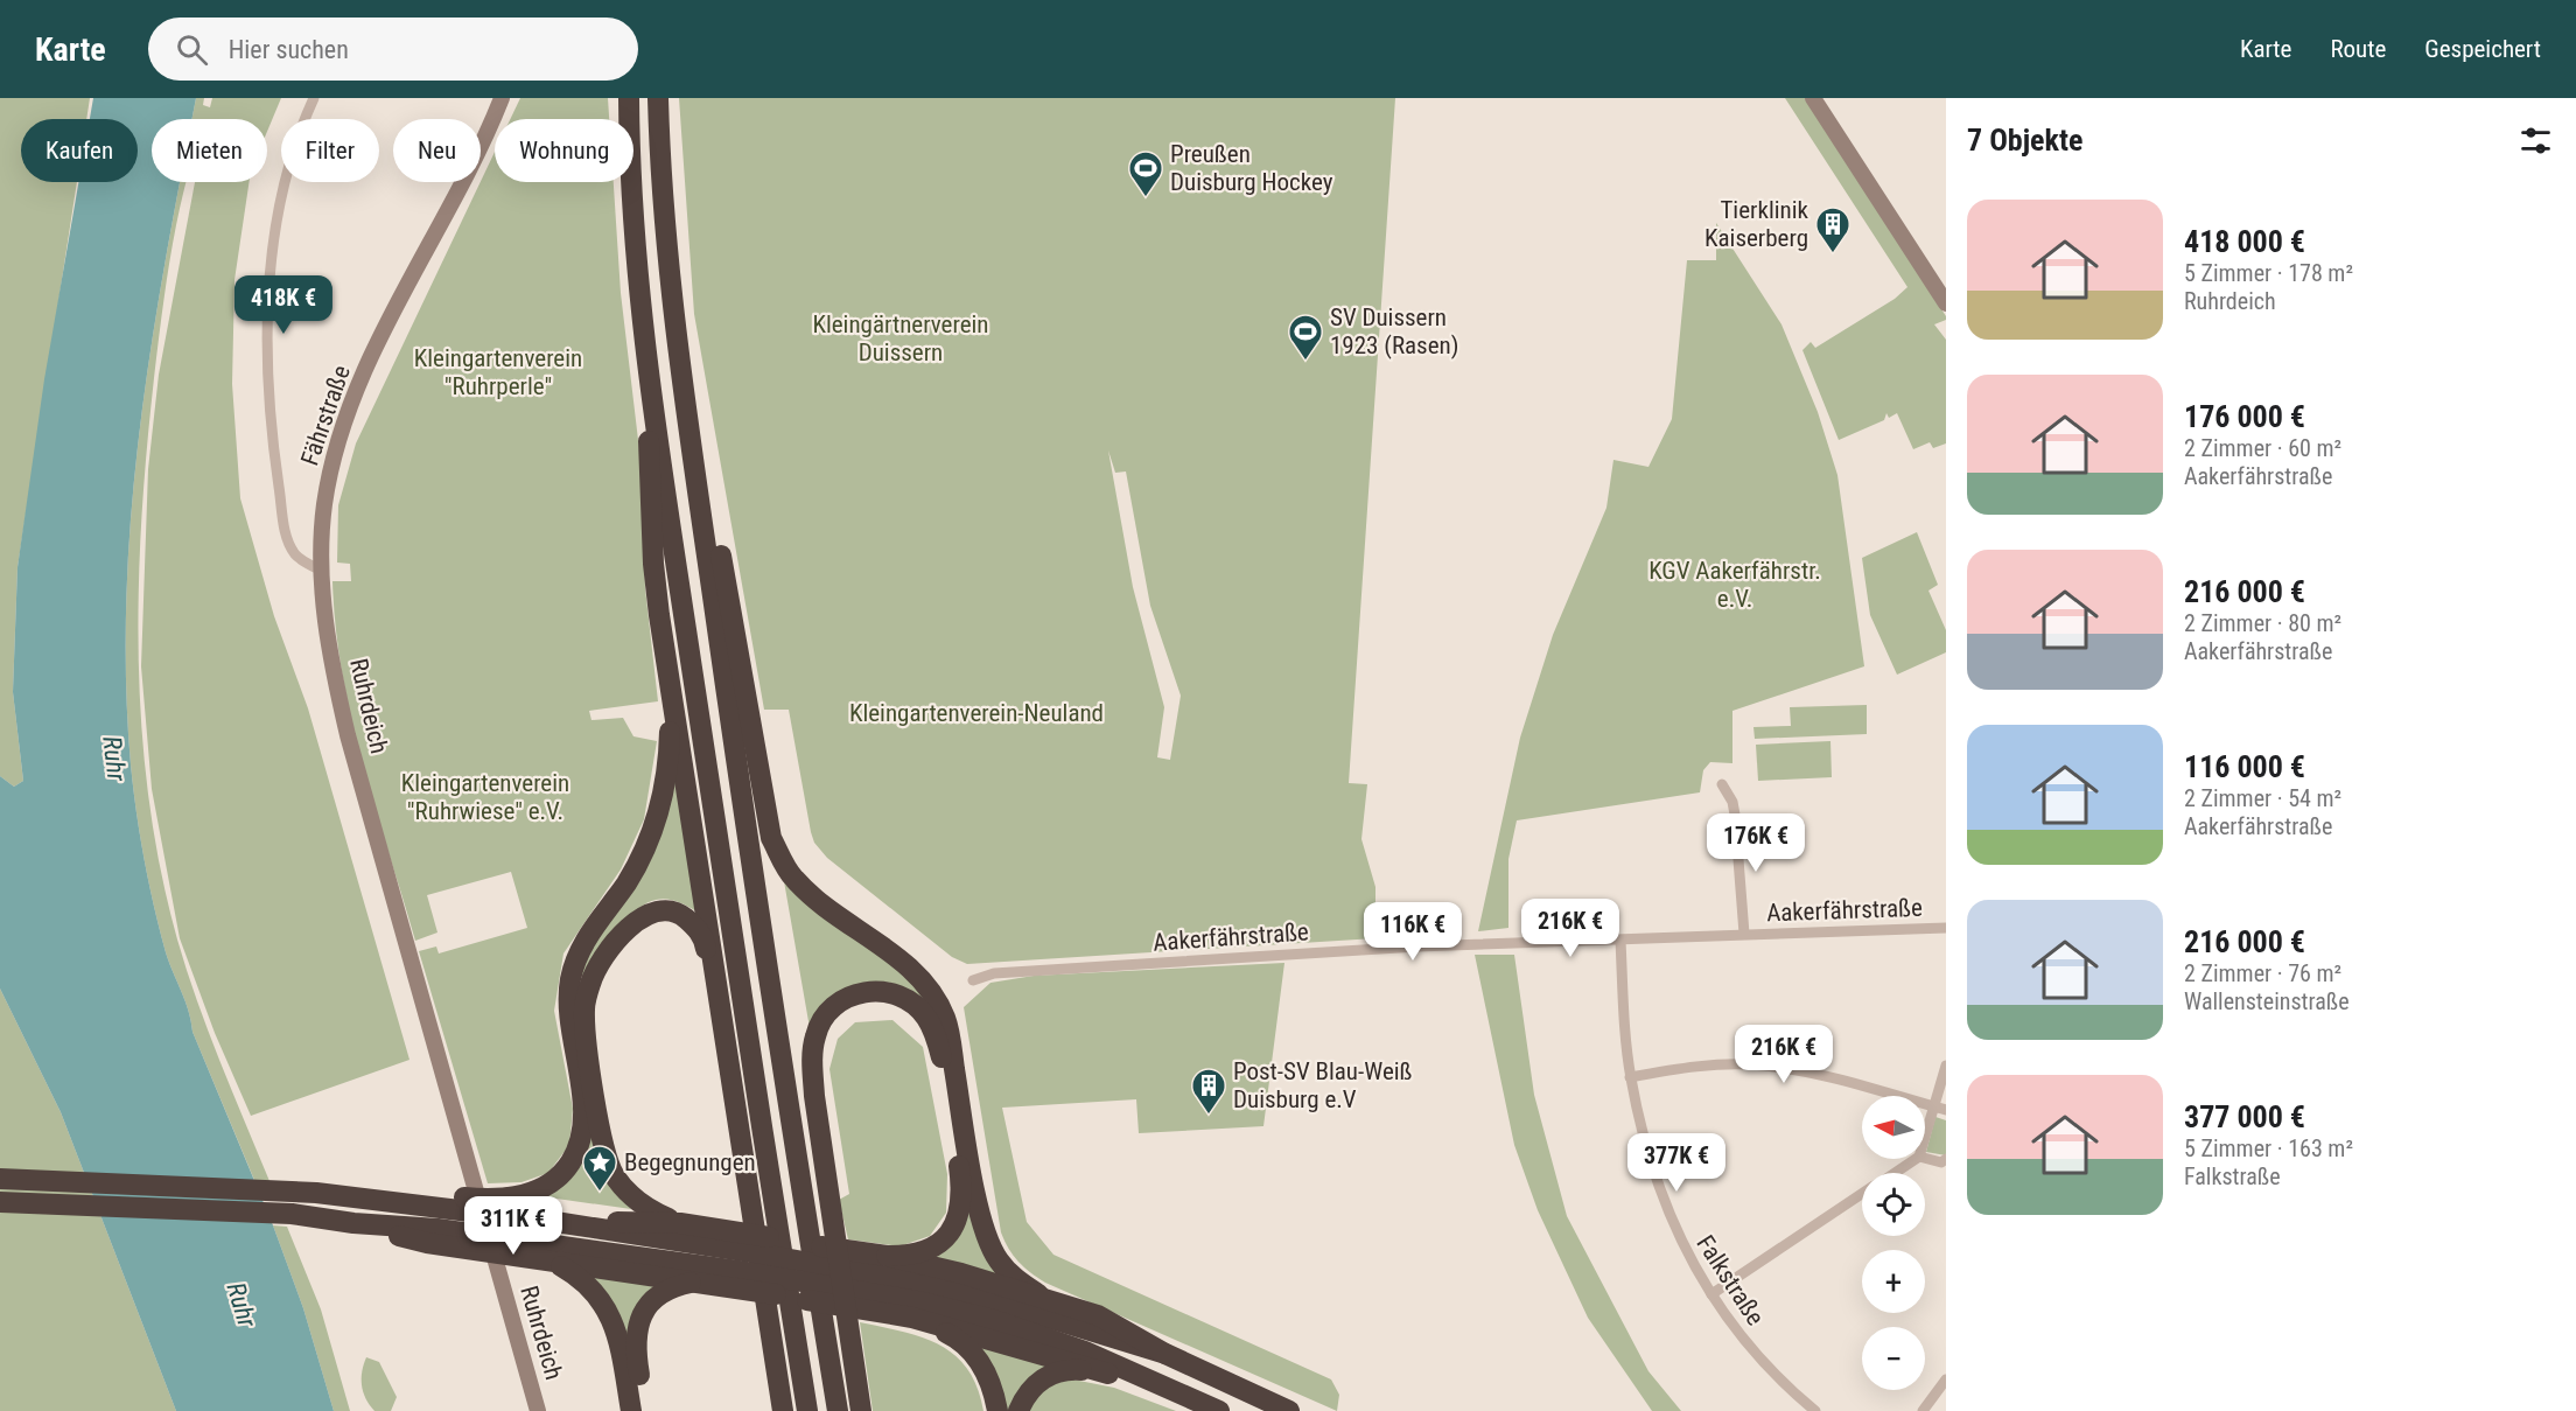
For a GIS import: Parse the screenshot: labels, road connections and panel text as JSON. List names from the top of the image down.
{
  "streets": {
    "main road": ["Fährstraße", "Ruhrdeich"],
    "street": ["Aakerfährstraße", "Falkstraße"]
  },
  "crossings": [
    ["Fährstraße", "Ruhrdeich"],
    ["Aakerfährstraße", "Falkstraße"]
  ],
  "water": ["Ruhr"],
  "parks": [
    "Kleingärtnerverein Duissern",
    "Kleingartenverein \"Ruhrperle\"",
    "KGV Aakerfährstr. e.V.",
    "Kleingartenverein-Neuland",
    "Kleingartenverein \"Ruhrwiese\" e.V."
  ],
  "places": {
    "sports": ["Preußen Duisburg Hockey", "SV Duissern 1923 (Rasen)"],
    "building": ["Tierklinik Kaiserberg", "Post-SV Blau-Weiß Duisburg e.V"],
    "place": ["Begegnungen"]
  },
  "north": "left",
  "page": {
    "header": "Karte",
    "search": "Hier suchen",
    "nav": ["Karte", "Route", "Gespeichert"],
    "heading": "7 Objekte",
    "chip": [
      "Kaufen",
      "Mieten",
      "Filter",
      "Neu",
      "Wohnung"
    ],
    "list": [
      {
        "name": "418 000 €",
        "note": "5 Zimmer · 178 m² · Ruhrdeich"
      },
      {
        "name": "176 000 €",
        "note": "2 Zimmer · 60 m² · Aakerfährstraße"
      },
      {
        "name": "216 000 €",
        "note": "2 Zimmer · 80 m² · Aakerfährstraße"
      },
      {
        "name": "116 000 €",
        "note": "2 Zimmer · 54 m² · Aakerfährstraße"
      },
      {
        "name": "216 000 €",
        "note": "2 Zimmer · 76 m² · Wallensteinstraße"
      },
      {
        "name": "377 000 €",
        "note": "5 Zimmer · 163 m² · Falkstraße"
      }
    ],
    "price": [
      "418K €",
      "176K €",
      "216K €",
      "116K €",
      "216K €",
      "377K €",
      "311K €"
    ],
    "map_buttons": ["+", "−"]
  }
}
